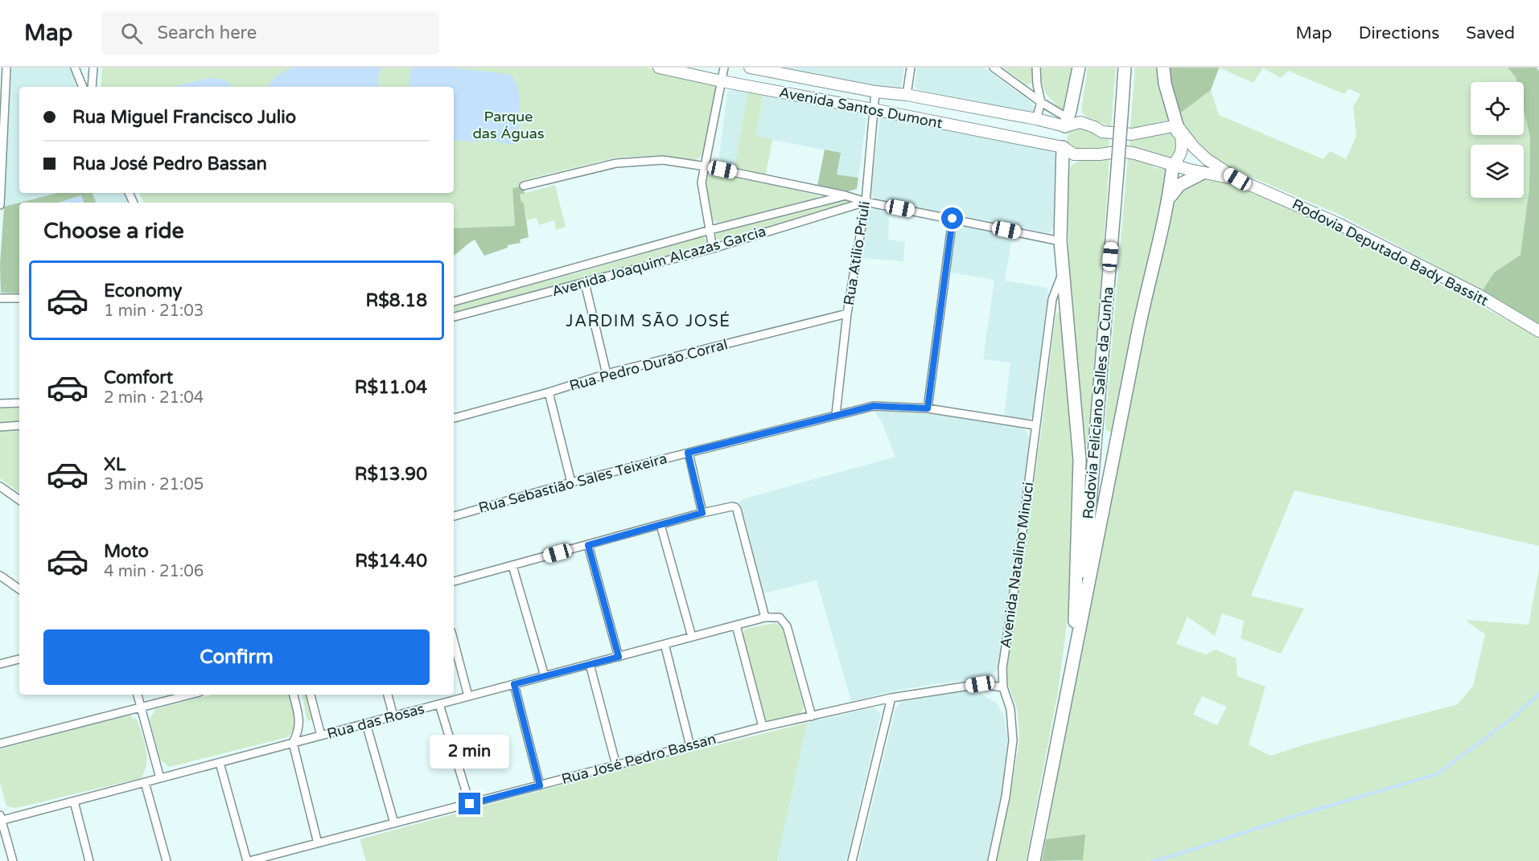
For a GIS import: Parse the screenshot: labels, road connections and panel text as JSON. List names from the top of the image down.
{
  "streets": {
    "main road": ["Avenida Santos Dumont", "Rodovia Deputado Bady Bassitt", "Rodovia Feliciano Salles da Cunha"],
    "street": [
      "Rua Atilio Priuli",
      "Avenida Joaquim Alcazas Garcia",
      "Rua Pedro Durão Corral",
      "Rua Sebastião Sales Teixeira",
      "Avenida Natalino Minuci",
      "Rua das Rosas",
      "Rua José Pedro Bassan"
    ]
  },
  "crossings": [
    ["Avenida Santos Dumont", "Rodovia Deputado Bady Bassitt"],
    ["Avenida Santos Dumont", "Rua Atilio Priuli"],
    ["Rua Atilio Priuli", "Avenida Joaquim Alcazas Garcia"],
    ["Rua Atilio Priuli", "Rua Pedro Durão Corral"],
    ["Rua Atilio Priuli", "Rua Sebastião Sales Teixeira"],
    ["Rua Sebastião Sales Teixeira", "Avenida Natalino Minuci"],
    ["Avenida Natalino Minuci", "Rua José Pedro Bassan"],
    ["Rua das Rosas", "Rua José Pedro Bassan"]
  ],
  "districts": ["JARDIM SÃO JOSÉ"],
  "parks": ["Parque das Águas"],
  "page": {
    "header": "Map",
    "search": "Search here",
    "nav": ["Map", "Directions", "Saved"],
    "banner": ["Rua Miguel Francisco Julio", "Rua José Pedro Bassan"],
    "heading": "Choose a ride",
    "list": [
      {
        "name": "Economy",
        "note": "1 min · 21:03",
        "value": "R$8.18"
      },
      {
        "name": "Comfort",
        "note": "2 min · 21:04",
        "value": "R$11.04"
      },
      {
        "name": "XL",
        "note": "3 min · 21:05",
        "value": "R$13.90"
      },
      {
        "name": "Moto",
        "note": "4 min · 21:06",
        "value": "R$14.40"
      }
    ],
    "buttons": "Confirm",
    "bubble": "2 min"
  }
}
